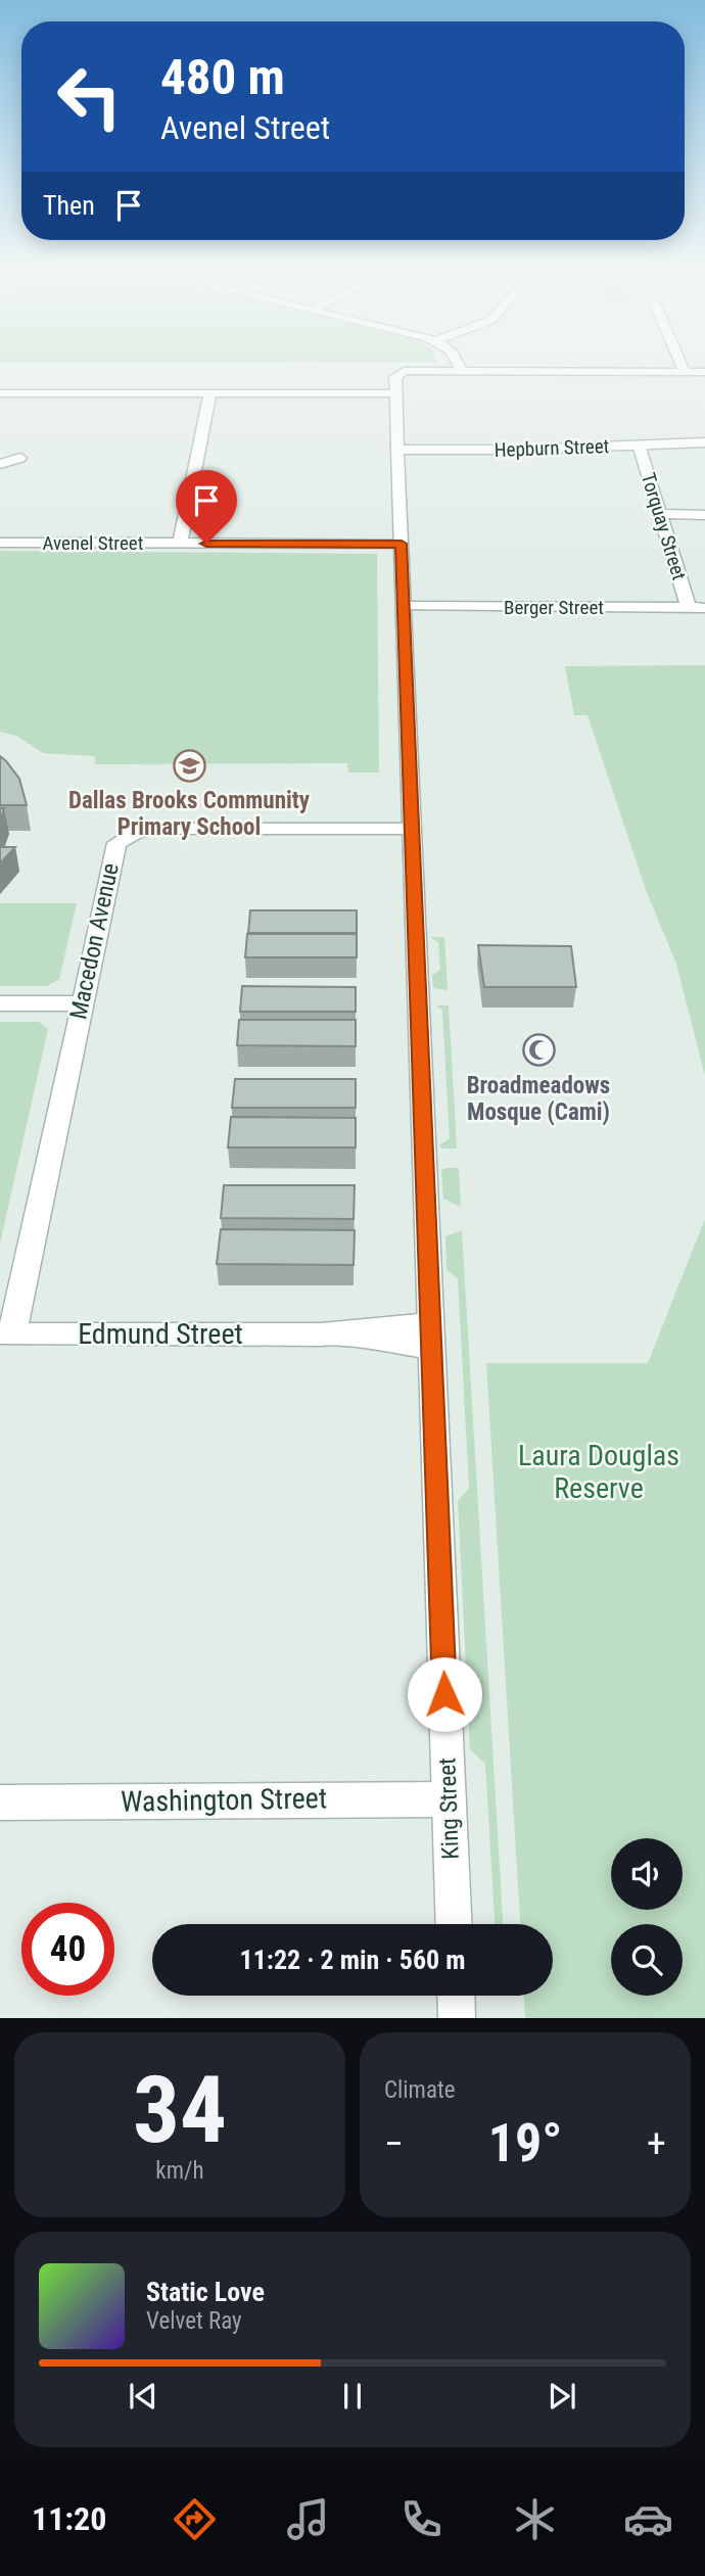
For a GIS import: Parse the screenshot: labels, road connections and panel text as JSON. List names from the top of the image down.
{
  "streets": {
    "street": [
      "Hepburn Street",
      "Torquay Street",
      "Avenel Street",
      "Berger Street",
      "Macedon Avenue",
      "Edmund Street",
      "Washington Street",
      "King Street"
    ]
  },
  "crossings": [
    ["Hepburn Street", "Torquay Street"],
    ["Hepburn Street", "King Street"],
    ["Torquay Street", "Berger Street"],
    ["Avenel Street", "King Street"],
    ["Berger Street", "King Street"],
    ["Macedon Avenue", "Edmund Street"],
    ["Macedon Avenue", "King Street"],
    ["Edmund Street", "King Street"],
    ["Washington Street", "King Street"]
  ],
  "parks": ["Laura Douglas Reserve"],
  "places": {
    "school or university": ["Dallas Brooks Community Primary School"],
    "mosque": ["Broadmeadows Mosque (Cami)"]
  },
  "page": {
    "turn": ["480 m", "Avenel Street"],
    "then": "Then",
    "limit": "40",
    "trip": "11:22 · 2 min · 560 m",
    "tile": [
      ["34", "km/h"],
      "Climate"
    ],
    "heat": ["−", "19°", "+"],
    "song": ["Static Love", "Velvet Ray"],
    "tabs": "11:20"
  }
}
